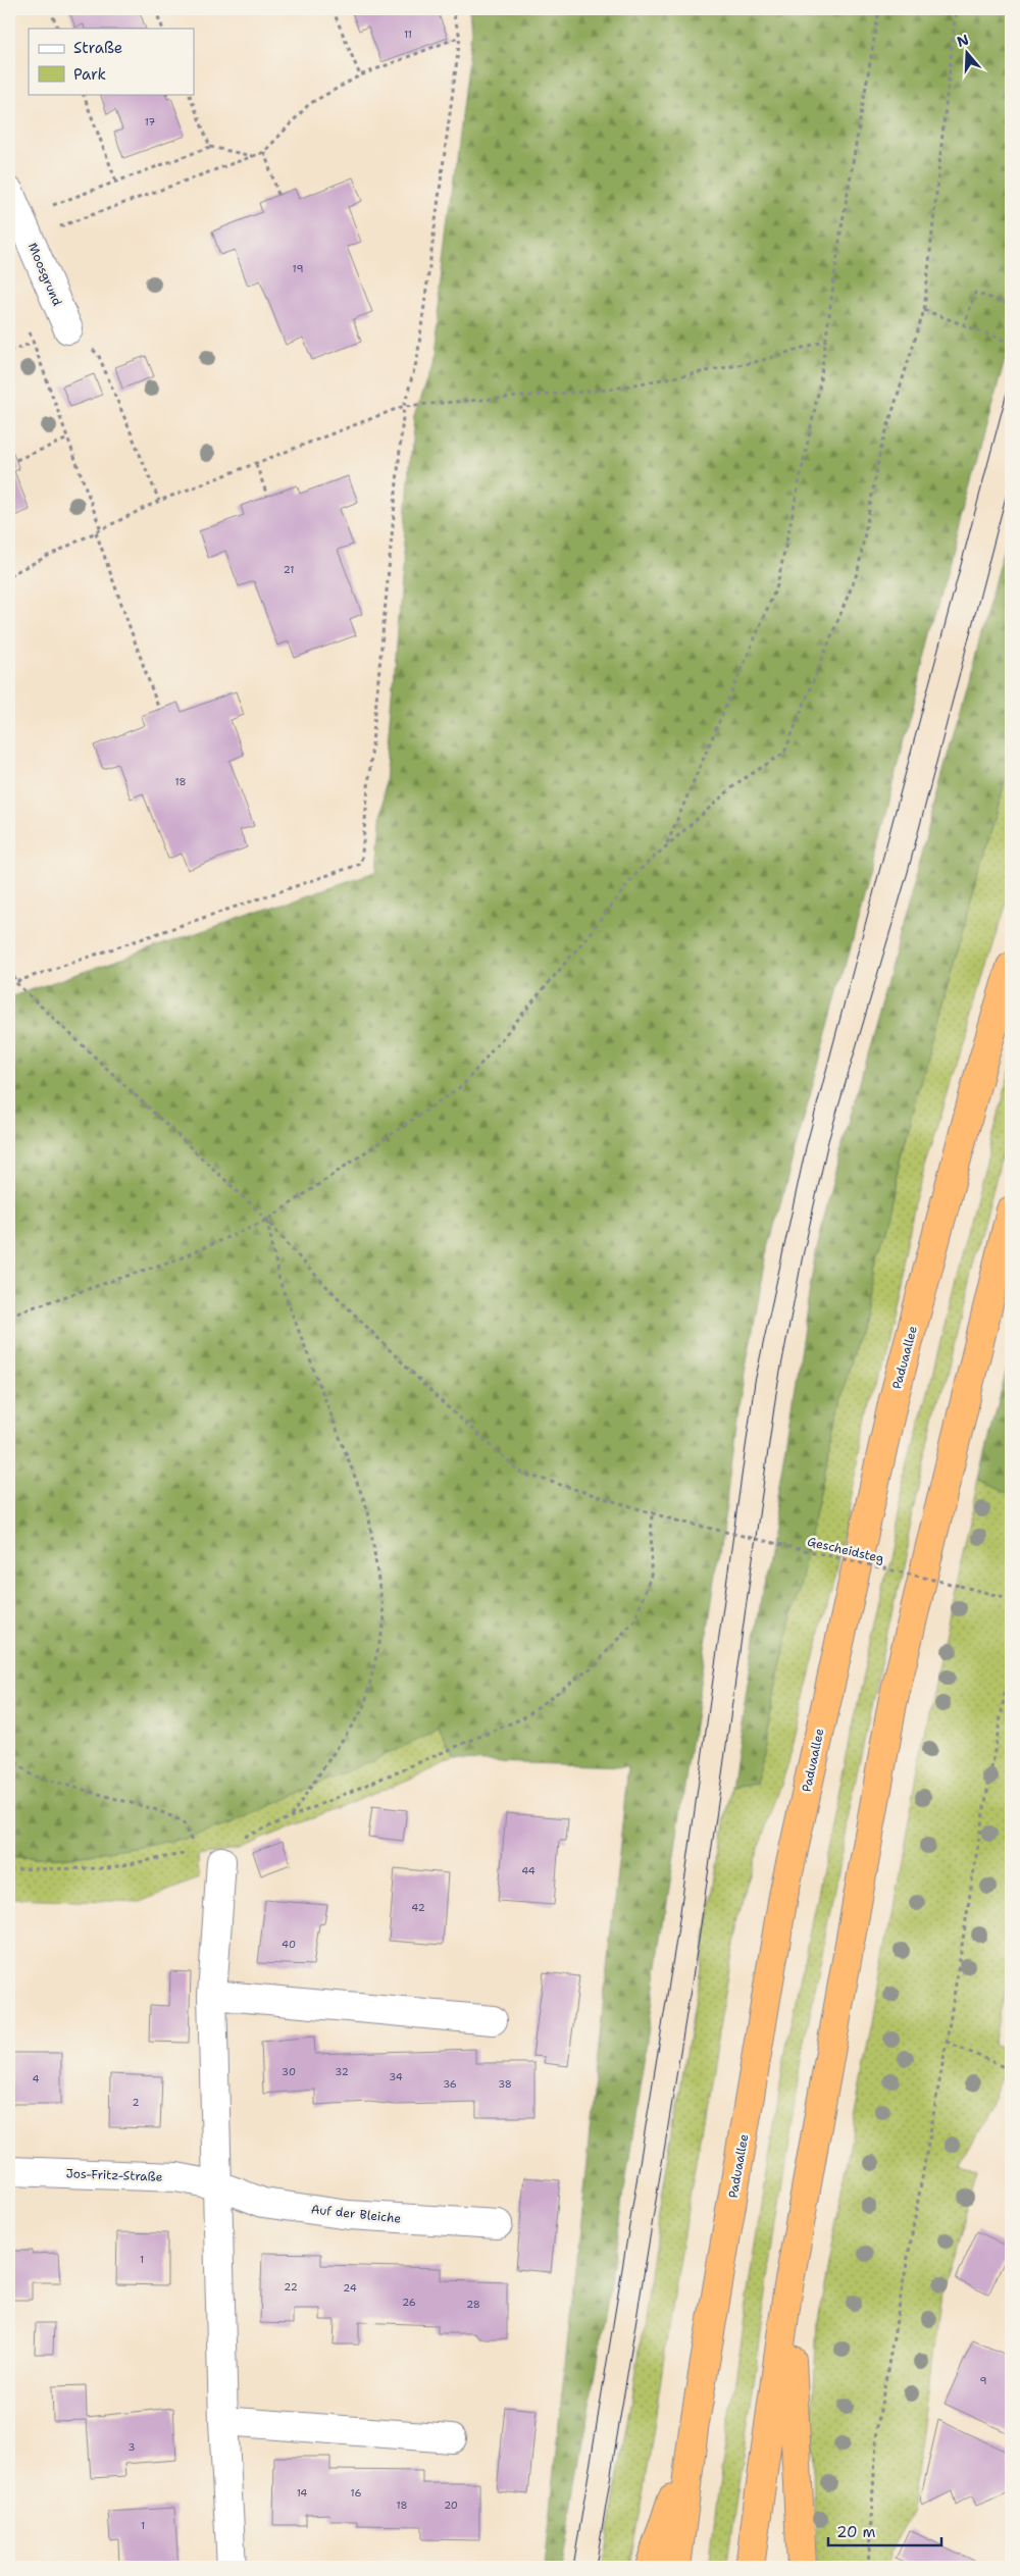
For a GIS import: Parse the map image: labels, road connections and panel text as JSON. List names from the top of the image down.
{
  "streets": {
    "highway": ["Paduaallee"],
    "street": ["Moosgrund", "Jos-Fritz-Straße", "Auf der Bleiche"],
    "path": ["Gescheidsteg"]
  },
  "crossings": [
    ["Jos-Fritz-Straße", "Auf der Bleiche"]
  ],
  "house_numbers": [
    "11",
    "17",
    "19",
    "21",
    "18",
    "44",
    "42",
    "40",
    "30",
    "32",
    "34",
    "4",
    "36",
    "38",
    "2",
    "1",
    "22",
    "24",
    "26",
    "28",
    "9",
    "3",
    "14",
    "16",
    "18",
    "20",
    "1"
  ],
  "legend": ["Straße", "Park"],
  "scale_bar": "20 m",
  "north": "top"
}
